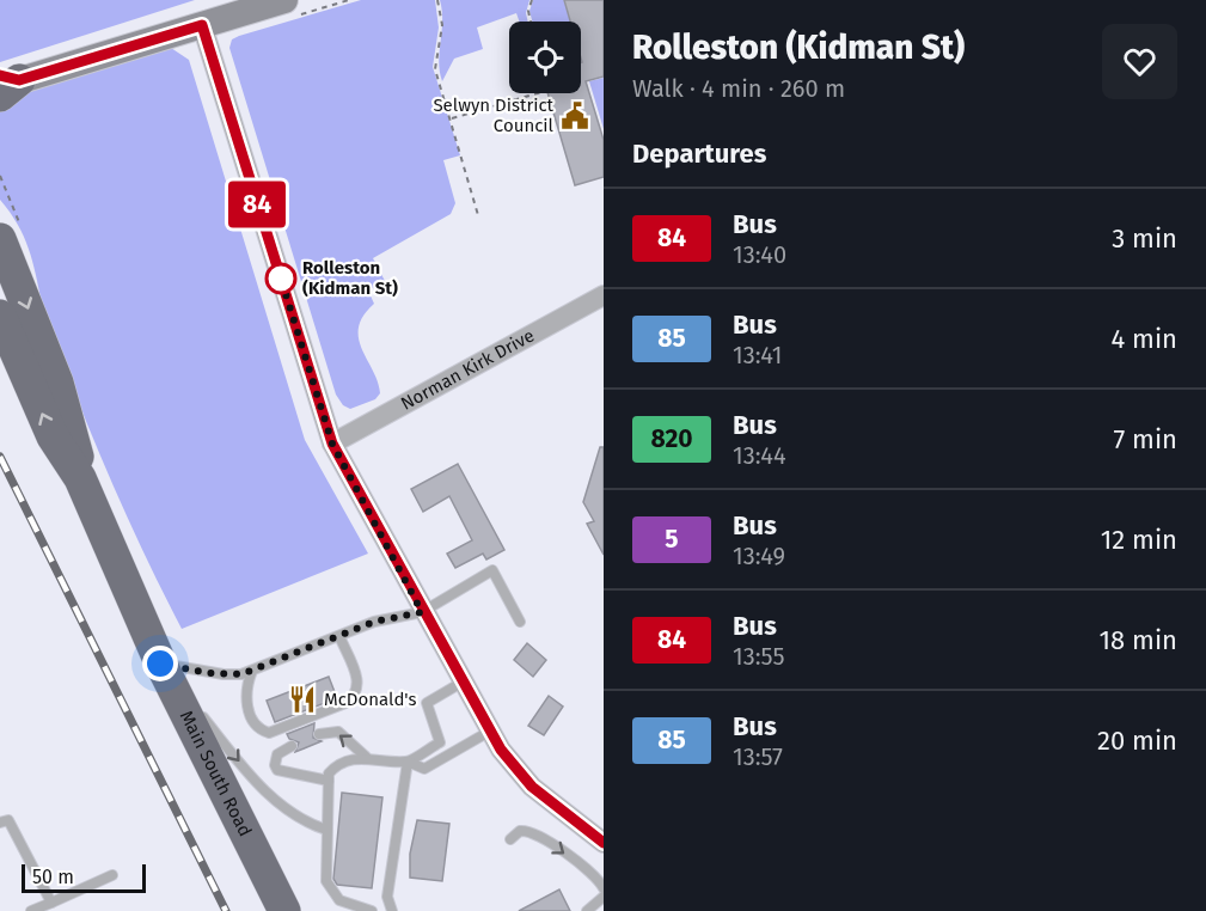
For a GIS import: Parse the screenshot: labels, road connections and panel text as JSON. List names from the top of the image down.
{
  "streets": {
    "highway": ["Main South Road"],
    "street": ["Norman Kirk Drive"]
  },
  "places": {
    "public building": ["Selwyn District Council"],
    "other": ["Rolleston (Kidman St)"],
    "restaurant": ["McDonald's"]
  },
  "lines": ["bus line 84"],
  "scale_bar": "50 m",
  "page": {
    "on_map": "84",
    "heading": [
      ["Rolleston (Kidman St)", "Walk · 4 min · 260 m"],
      "Departures"
    ],
    "list": [
      {
        "mark": "84",
        "name": "Bus",
        "note": "13:40",
        "value": "3 min"
      },
      {
        "mark": "85",
        "name": "Bus",
        "note": "13:41",
        "value": "4 min"
      },
      {
        "mark": "820",
        "name": "Bus",
        "note": "13:44",
        "value": "7 min"
      },
      {
        "mark": "5",
        "name": "Bus",
        "note": "13:49",
        "value": "12 min"
      },
      {
        "mark": "84",
        "name": "Bus",
        "note": "13:55",
        "value": "18 min"
      },
      {
        "mark": "85",
        "name": "Bus",
        "note": "13:57",
        "value": "20 min"
      }
    ],
    "scale": "50 m"
  }
}
